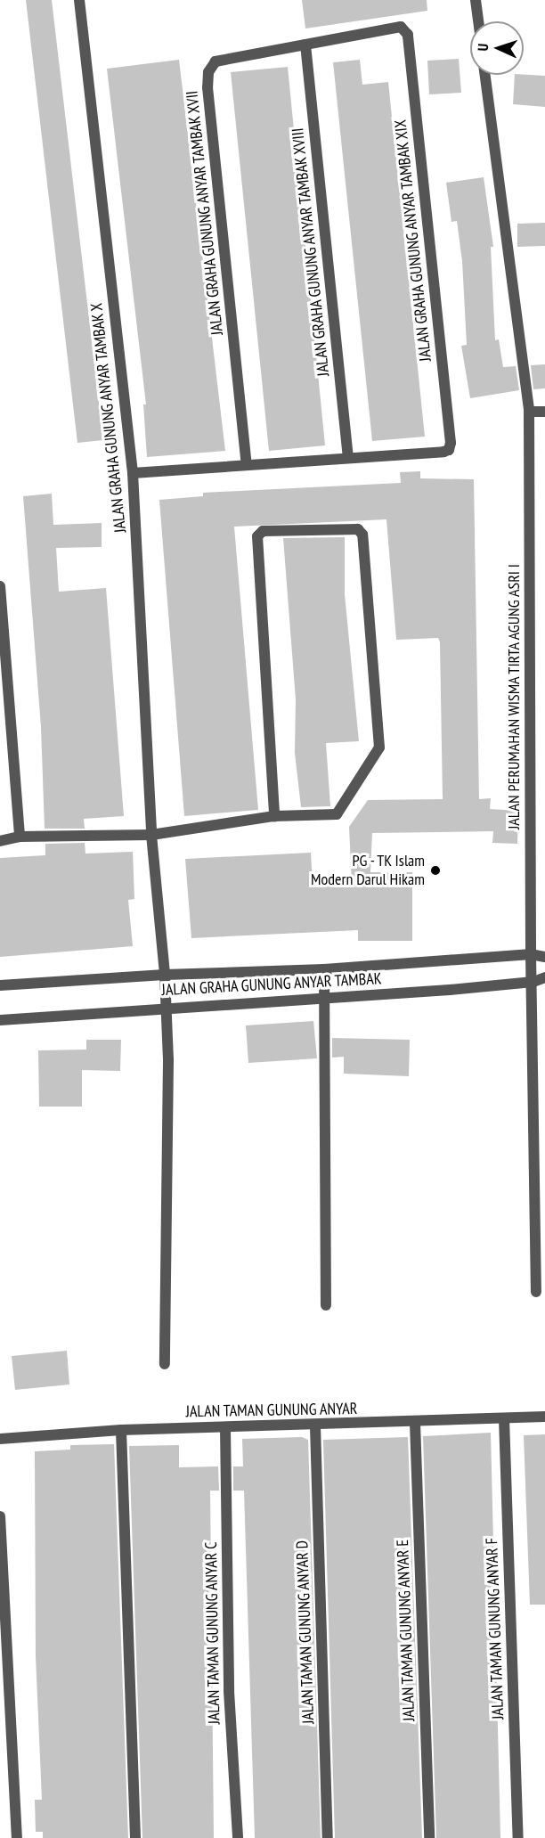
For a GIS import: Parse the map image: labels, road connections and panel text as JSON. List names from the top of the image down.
{
  "streets": {
    "street": [
      "JALAN GRAHA GUNUNG ANYAR TAMBAK XVII",
      "JALAN GRAHA GUNUNG ANYAR TAMBAK XIX",
      "JALAN GRAHA GUNUNG ANYAR TAMBAK XVIII",
      "JALAN GRAHA GUNUNG ANYAR TAMBAK X",
      "JALAN PERUMAHAN WISMA TIRTA AGUNG ASRI I",
      "JALAN GRAHA GUNUNG ANYAR TAMBAK",
      "JALAN TAMAN GUNUNG ANYAR",
      "JALAN TAMAN GUNUNG ANYAR F",
      "JALAN TAMAN GUNUNG ANYAR E",
      "JALAN TAMAN GUNUNG ANYAR D",
      "JALAN TAMAN GUNUNG ANYAR C"
    ]
  },
  "crossings": [
    ["JALAN GRAHA GUNUNG ANYAR TAMBAK XVII", "JALAN GRAHA GUNUNG ANYAR TAMBAK XIX"],
    ["JALAN GRAHA GUNUNG ANYAR TAMBAK XVII", "JALAN GRAHA GUNUNG ANYAR TAMBAK XVIII"],
    ["JALAN GRAHA GUNUNG ANYAR TAMBAK XIX", "JALAN GRAHA GUNUNG ANYAR TAMBAK XVIII"],
    ["JALAN GRAHA GUNUNG ANYAR TAMBAK X", "JALAN GRAHA GUNUNG ANYAR TAMBAK"],
    ["JALAN PERUMAHAN WISMA TIRTA AGUNG ASRI I", "JALAN GRAHA GUNUNG ANYAR TAMBAK"],
    ["JALAN TAMAN GUNUNG ANYAR", "JALAN TAMAN GUNUNG ANYAR F"],
    ["JALAN TAMAN GUNUNG ANYAR", "JALAN TAMAN GUNUNG ANYAR E"],
    ["JALAN TAMAN GUNUNG ANYAR", "JALAN TAMAN GUNUNG ANYAR D"],
    ["JALAN TAMAN GUNUNG ANYAR", "JALAN TAMAN GUNUNG ANYAR C"]
  ],
  "places": ["PG - TK Islam Modern Darul Hikam"],
  "north": "left"
}
